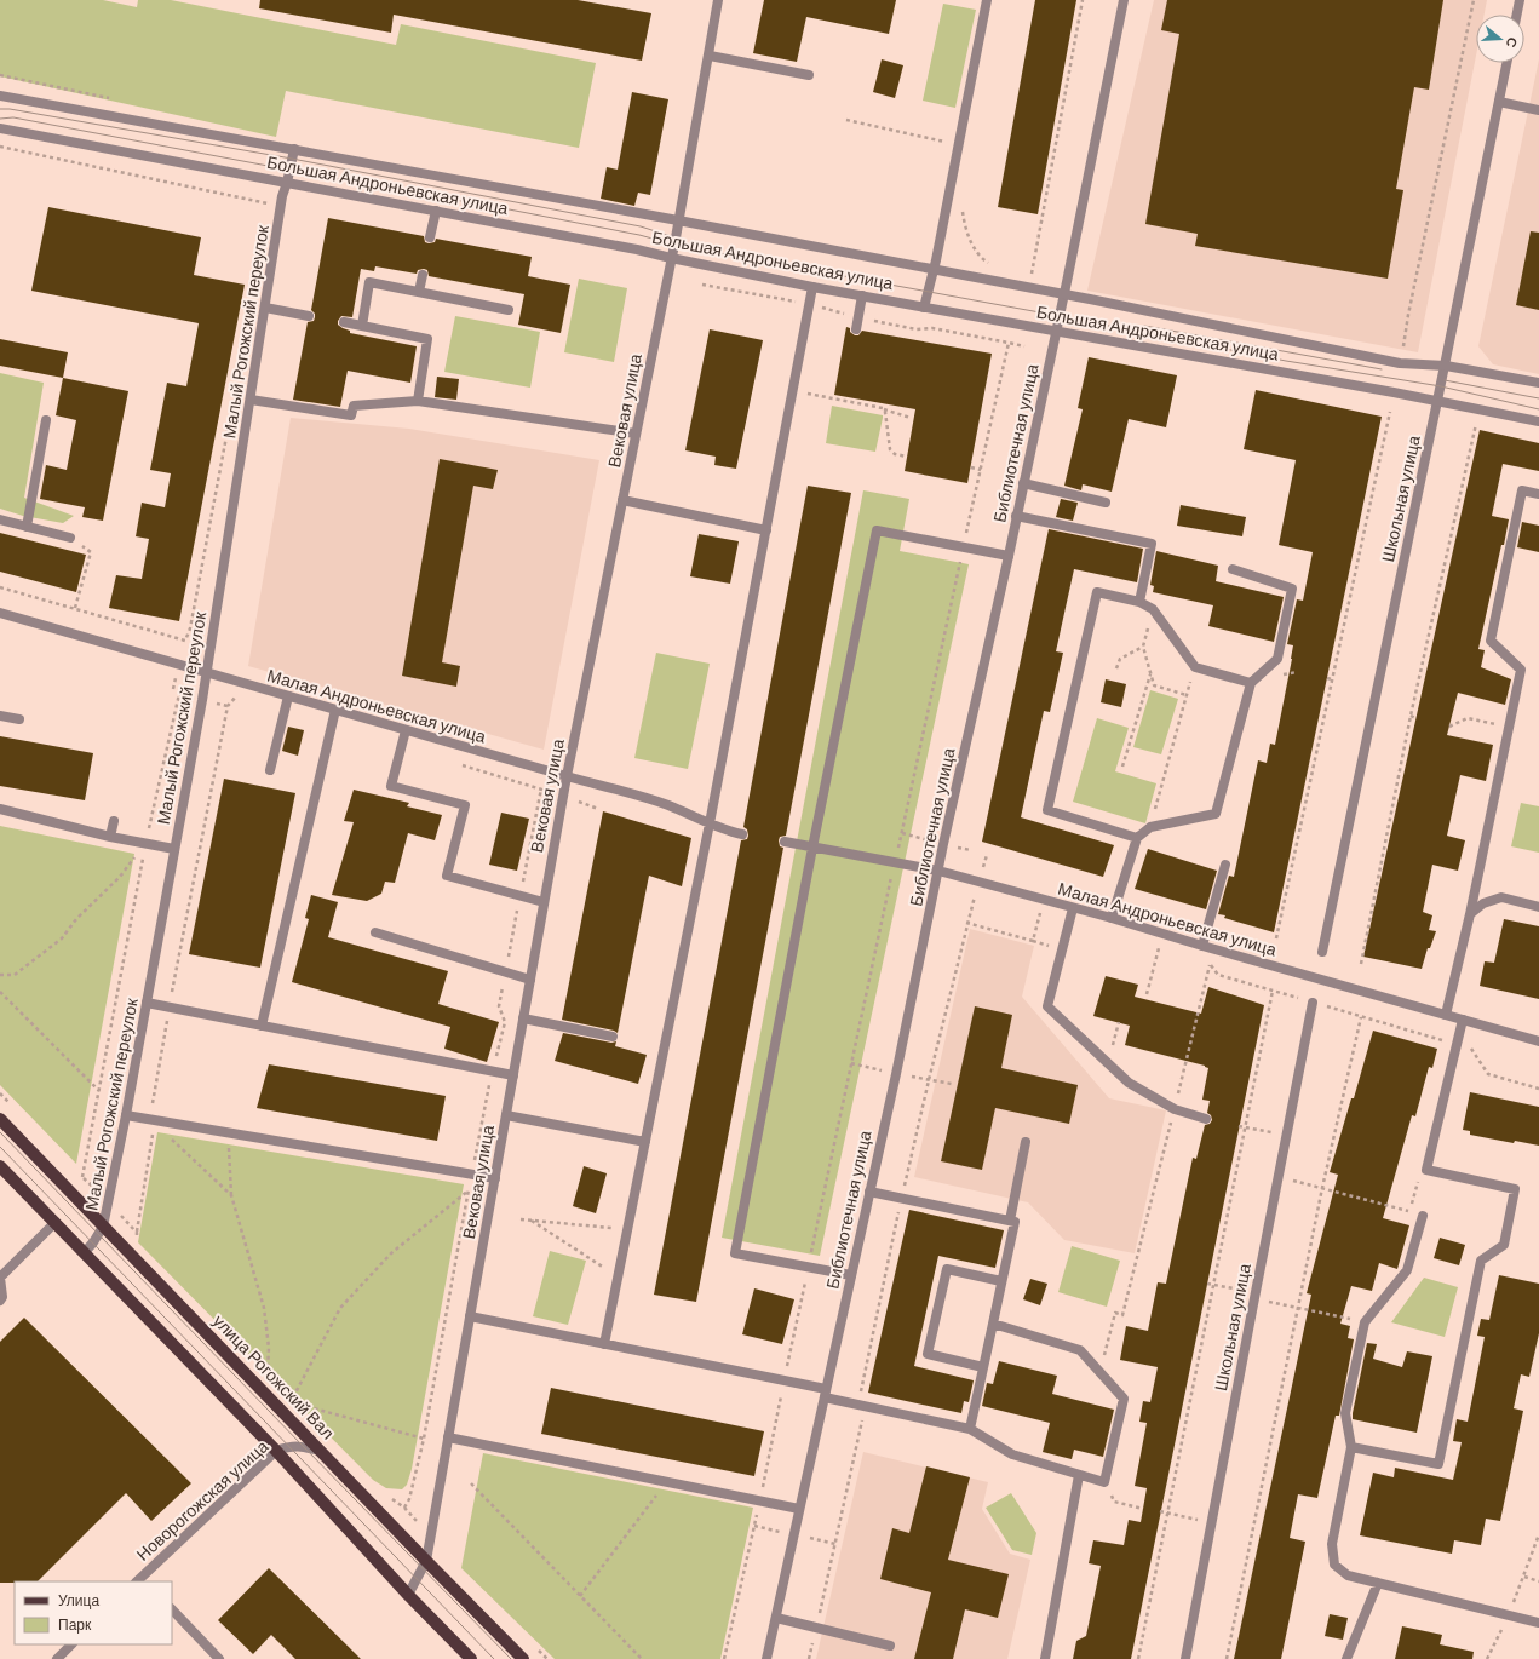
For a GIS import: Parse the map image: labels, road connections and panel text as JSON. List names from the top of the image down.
{
  "streets": {
    "main road": ["улица Рогожский Вал"],
    "street": [
      "Большая Андроньевская улица",
      "Малый Рогожский переулок",
      "Вековая улица",
      "Библиотечная улица",
      "Школьная улица",
      "Малая Андроньевская улица",
      "Новорогожская улица"
    ]
  },
  "crossings": [
    ["Большая Андроньевская улица", "Малый Рогожский переулок"],
    ["Большая Андроньевская улица", "Вековая улица"],
    ["Большая Андроньевская улица", "Библиотечная улица"],
    ["Большая Андроньевская улица", "Школьная улица"],
    ["Малый Рогожский переулок", "Малая Андроньевская улица"],
    ["Малый Рогожский переулок", "улица Рогожский Вал"],
    ["Вековая улица", "Малая Андроньевская улица"],
    ["Вековая улица", "улица Рогожский Вал"],
    ["Библиотечная улица", "Малая Андроньевская улица"],
    ["улица Рогожский Вал", "Новорогожская улица"]
  ],
  "legend": ["Улица", "Парк"],
  "north": "right"
}
